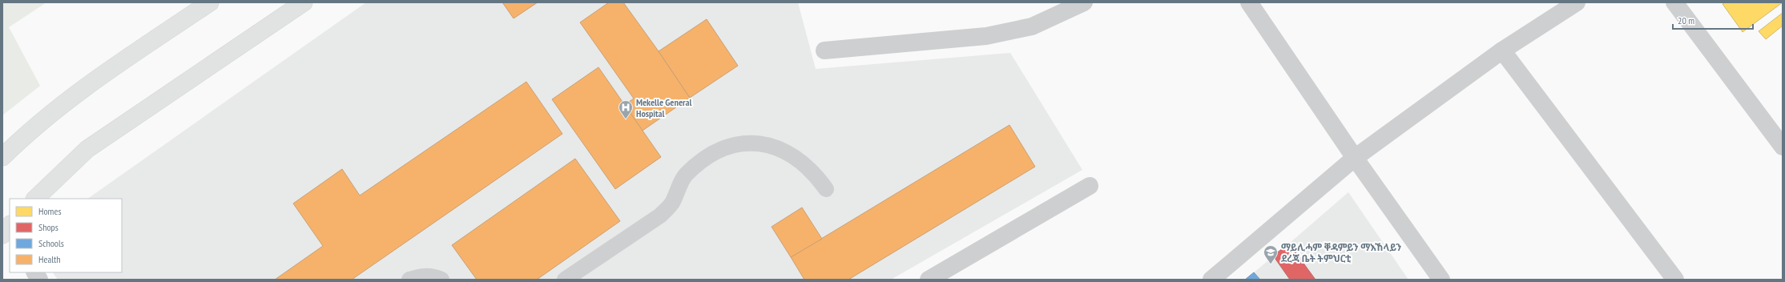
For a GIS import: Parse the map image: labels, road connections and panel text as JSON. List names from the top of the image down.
{
  "places": {
    "hospital": ["Mekelle General Hospital"],
    "school or university": ["ማይሊሓም ቐዳምይን ማእኸላይን ደረጃ ቤት ትምህርቲ"]
  },
  "legend": [
    "Homes",
    "Shops",
    "Schools",
    "Health"
  ],
  "scale_bar": "20 m"
}
